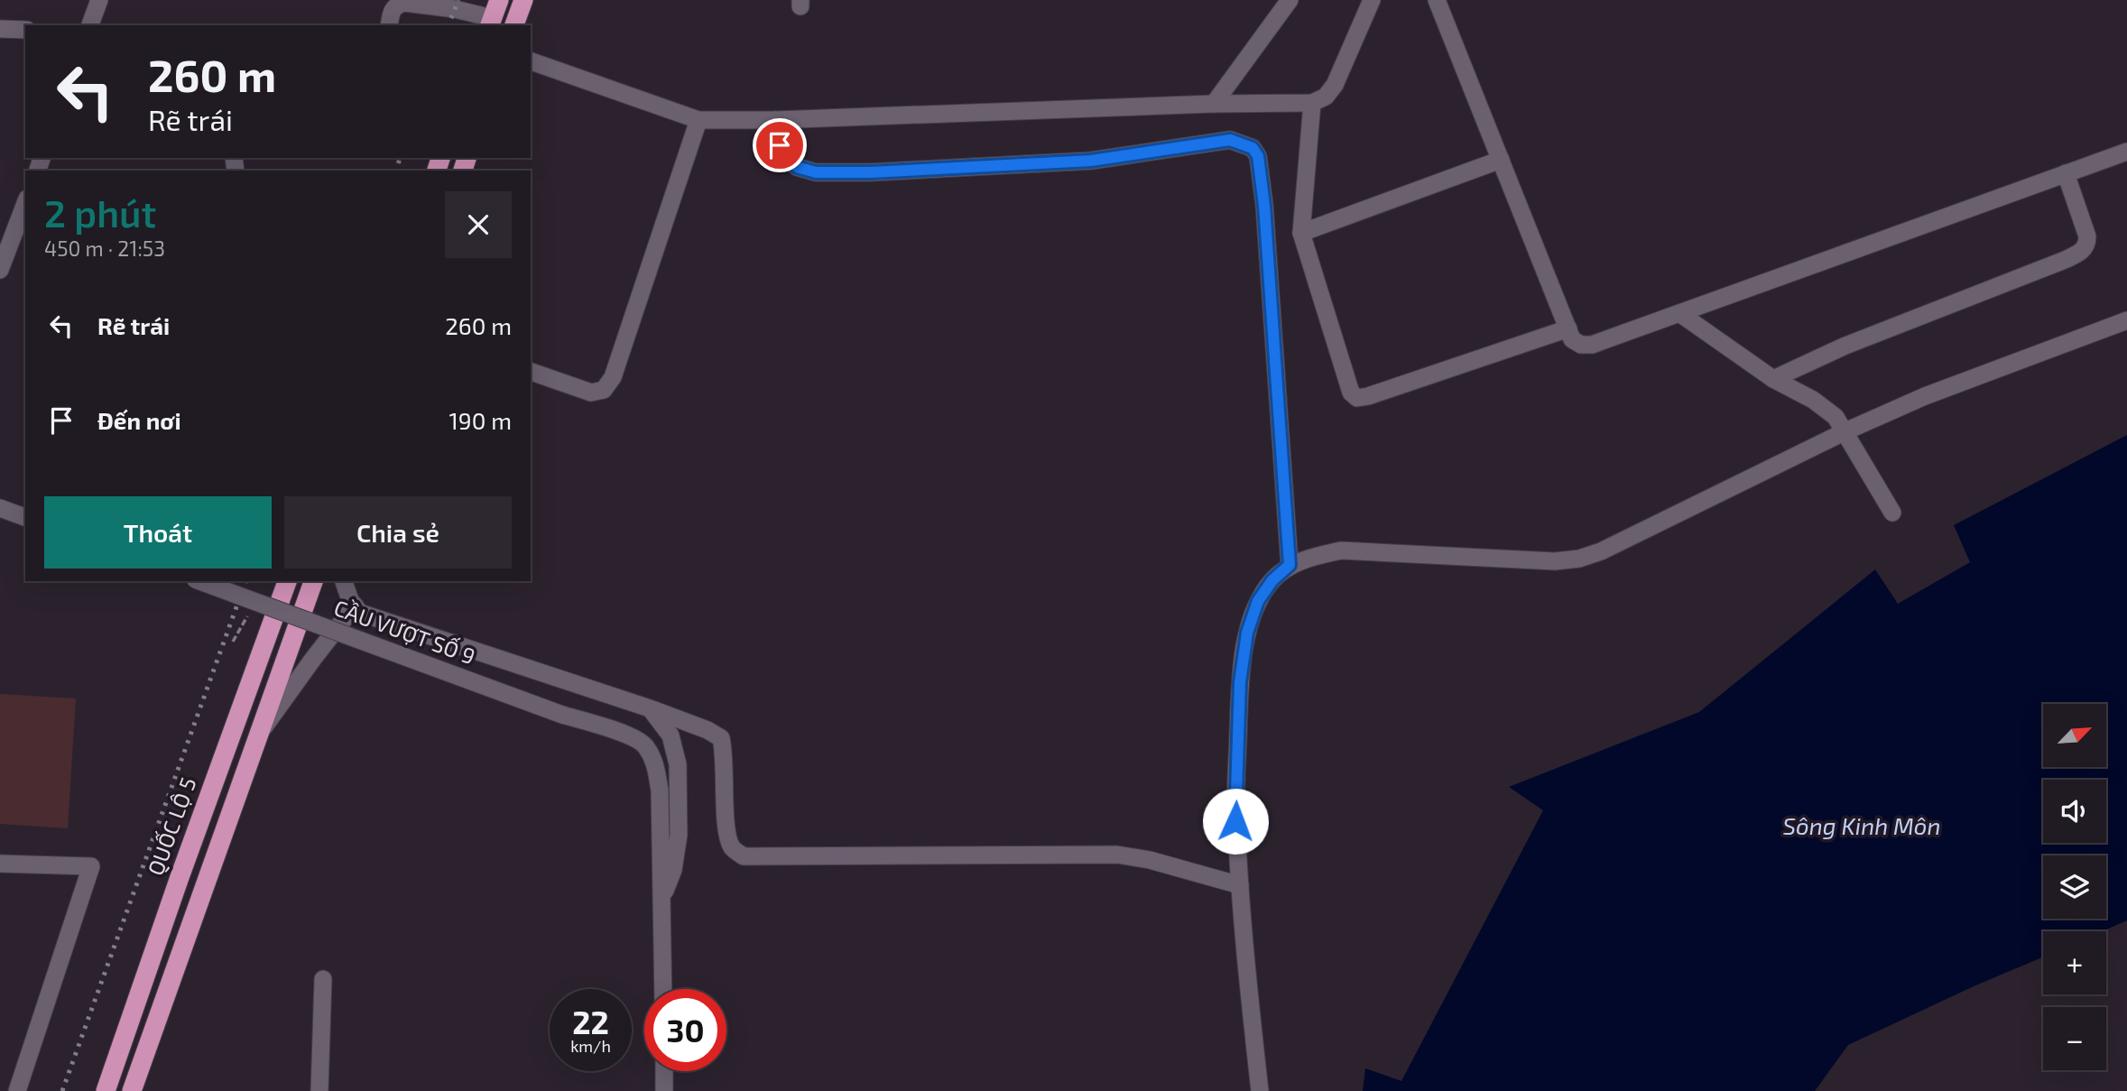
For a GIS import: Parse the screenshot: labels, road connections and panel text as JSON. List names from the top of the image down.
{
  "streets": {
    "highway": ["QUỐC LỘ 5"],
    "street": ["CẦU VƯỢT SỐ 9"]
  },
  "water": ["Sông Kinh Môn"],
  "north": "top right",
  "page": {
    "turn": ["260 m", "Rẽ trái"],
    "heading": ["2 phút", "450 m · 21:53"],
    "list": [
      {
        "name": "Rẽ trái",
        "value": "260 m"
      },
      {
        "name": "Đến nơi",
        "value": "190 m"
      }
    ],
    "buttons": ["Thoát", "Chia sẻ"],
    "map_buttons": ["+", "−"],
    "speed": "22 km/h",
    "limit": "30"
  }
}
